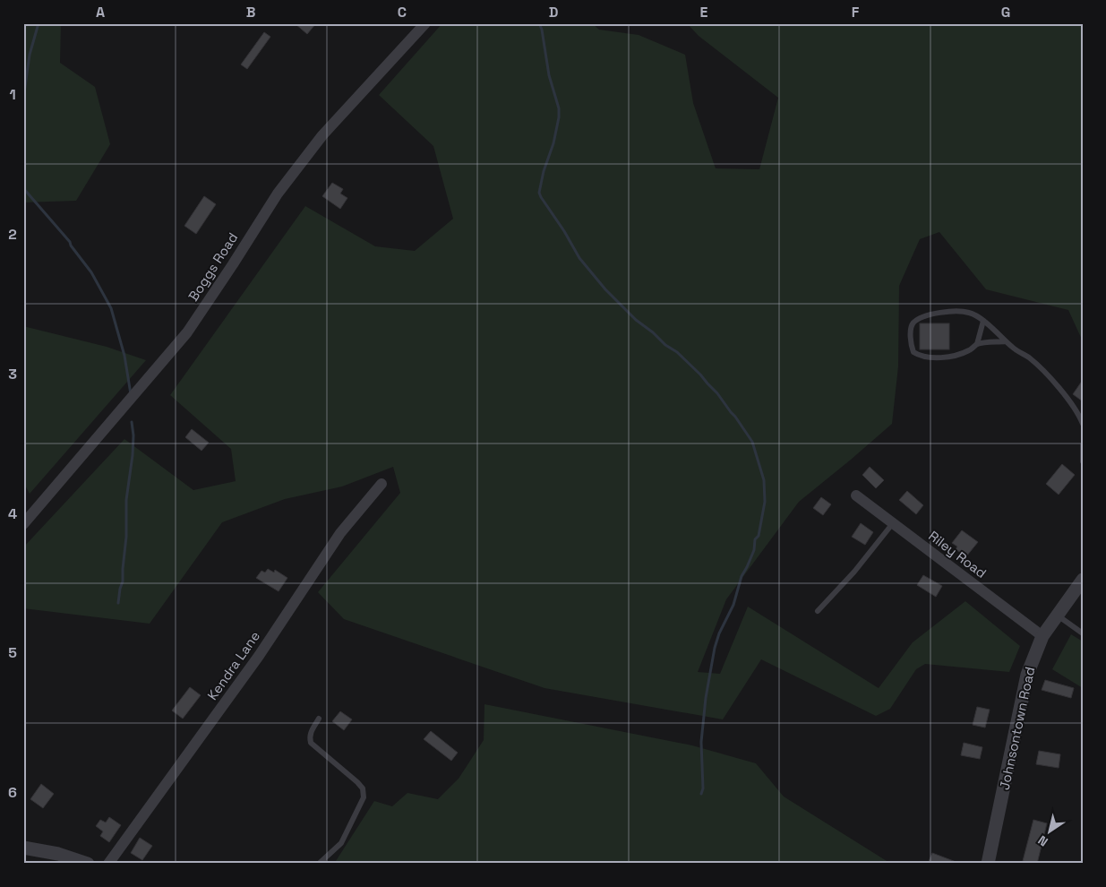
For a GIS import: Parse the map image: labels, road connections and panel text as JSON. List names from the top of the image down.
{
  "streets": {
    "street": [
      "Boggs Road",
      "Riley Road",
      "Kendra Lane",
      "Johnsontown Road"
    ]
  },
  "crossings": [
    ["Riley Road", "Johnsontown Road"]
  ],
  "north": "bottom left",
  "grid": {
    "columns": [
      "A",
      "B",
      "C",
      "D",
      "E",
      "F",
      "G"
    ],
    "rows": [
      "1",
      "2",
      "3",
      "4",
      "5",
      "6"
    ]
  }
}
